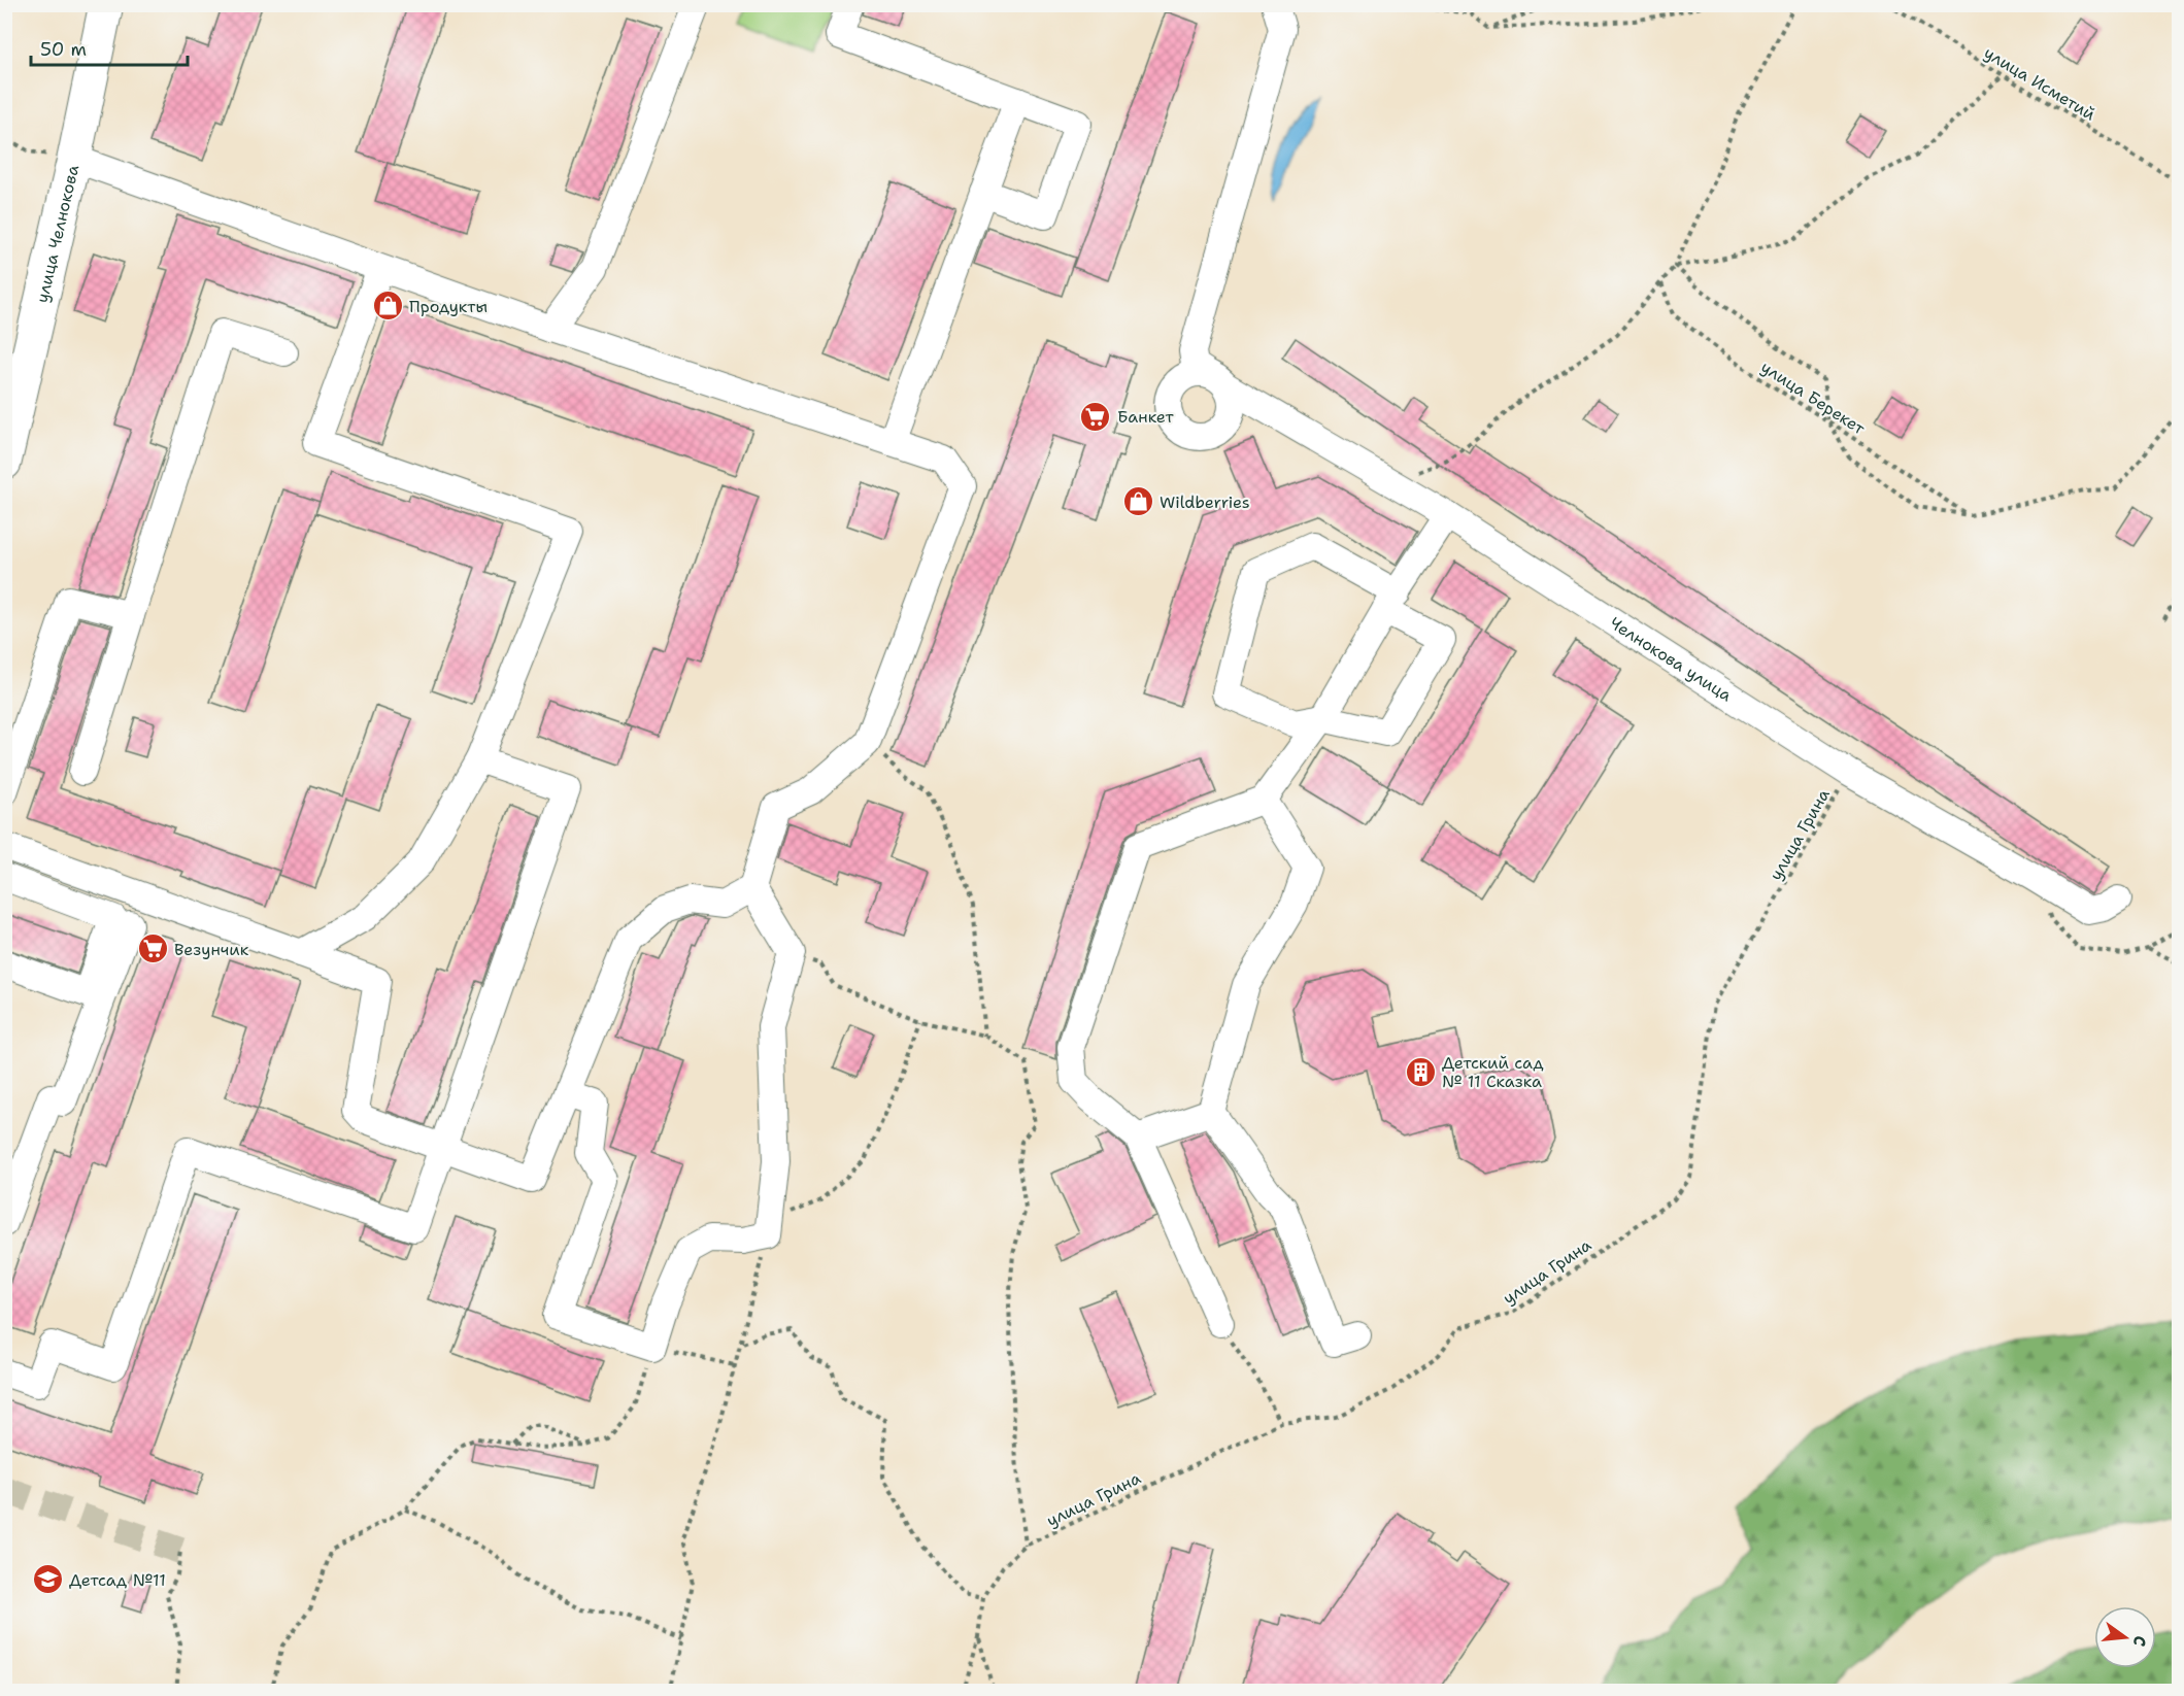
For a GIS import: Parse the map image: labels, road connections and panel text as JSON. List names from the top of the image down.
{
  "streets": {
    "main road": ["улица Челнокова"],
    "street": ["Челнокова улица"],
    "path": ["улица Исметий", "улица Берекет", "улица Грина"]
  },
  "crossings": [
    ["Челнокова улица", "улица Грина"]
  ],
  "places": {
    "shop": ["Продукты", "Wildberries"],
    "supermarket": ["Банкет", "Везунчик"],
    "building": ["Детский сад № 11 Сказка"],
    "school or university": ["Детсад №11"]
  },
  "scale_bar": "50 m",
  "north": "right"
}
